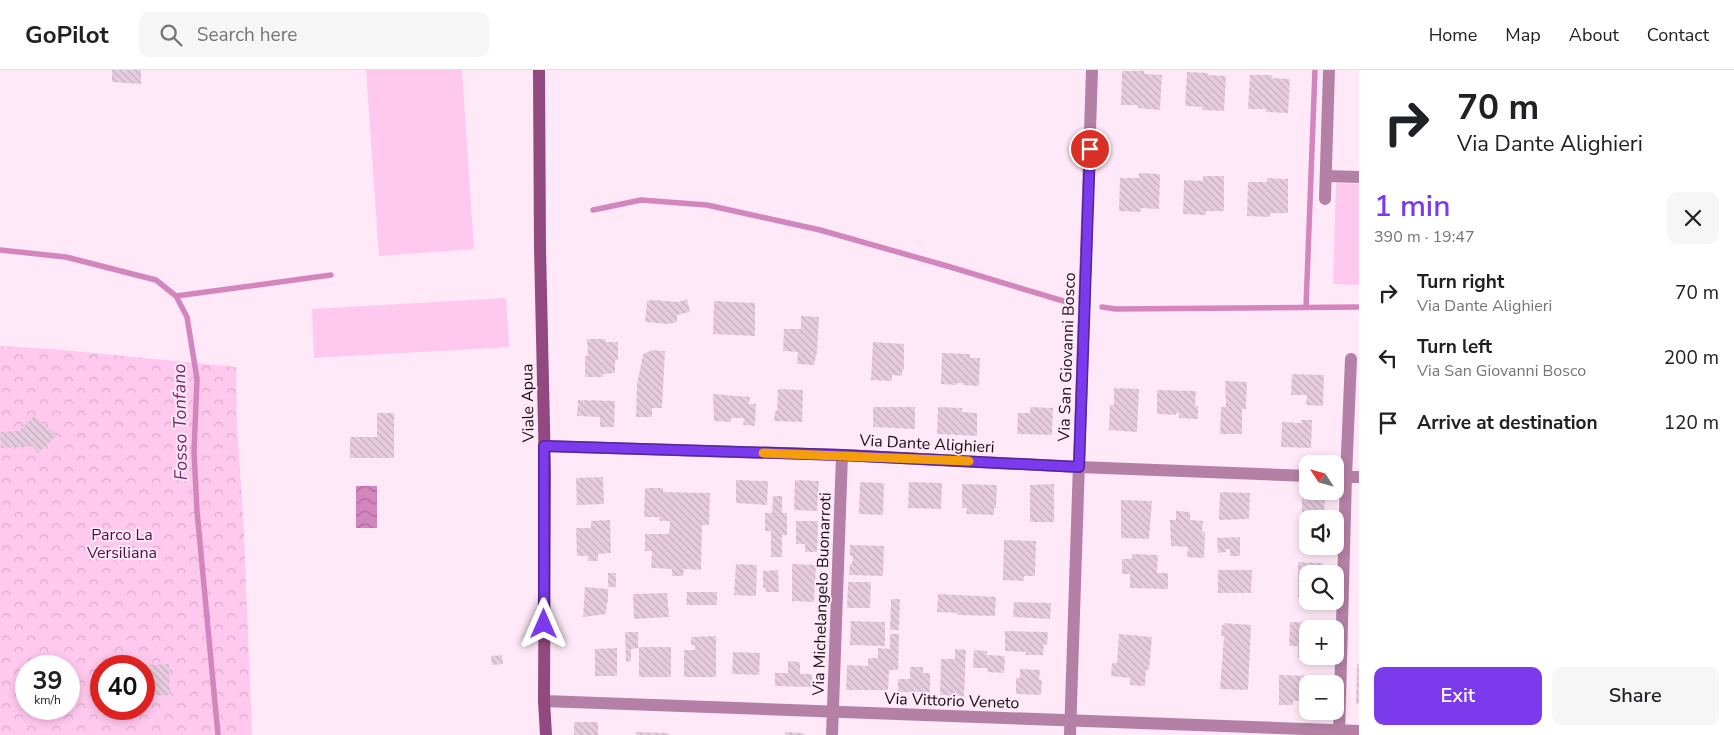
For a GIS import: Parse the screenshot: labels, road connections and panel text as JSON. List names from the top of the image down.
{
  "streets": {
    "street": [
      "Via San Giovanni Bosco",
      "Viale Apua",
      "Via Dante Alighieri",
      "Via Michelangelo Buonarroti",
      "Via Vittorio Veneto"
    ]
  },
  "crossings": [
    ["Via San Giovanni Bosco", "Via Dante Alighieri"],
    ["Via San Giovanni Bosco", "Via Vittorio Veneto"],
    ["Viale Apua", "Via Dante Alighieri"],
    ["Viale Apua", "Via Vittorio Veneto"],
    ["Via Dante Alighieri", "Via Michelangelo Buonarroti"],
    ["Via Michelangelo Buonarroti", "Via Vittorio Veneto"]
  ],
  "water": ["Fosso Tonfano"],
  "parks": ["Parco La Versiliana"],
  "north": "top left",
  "page": {
    "header": "GoPilot",
    "search": "Search here",
    "nav": [
      "Home",
      "Map",
      "About",
      "Contact"
    ],
    "turn": ["70 m", "Via Dante Alighieri"],
    "heading": ["1 min", "390 m · 19:47"],
    "list": [
      {
        "name": "Turn right",
        "note": "Via Dante Alighieri",
        "value": "70 m"
      },
      {
        "name": "Turn left",
        "note": "Via San Giovanni Bosco",
        "value": "200 m"
      },
      {
        "name": "Arrive at destination",
        "value": "120 m"
      }
    ],
    "map_buttons": ["+", "−"],
    "speed": "39 km/h",
    "limit": "40",
    "buttons": ["Exit", "Share"]
  }
}
